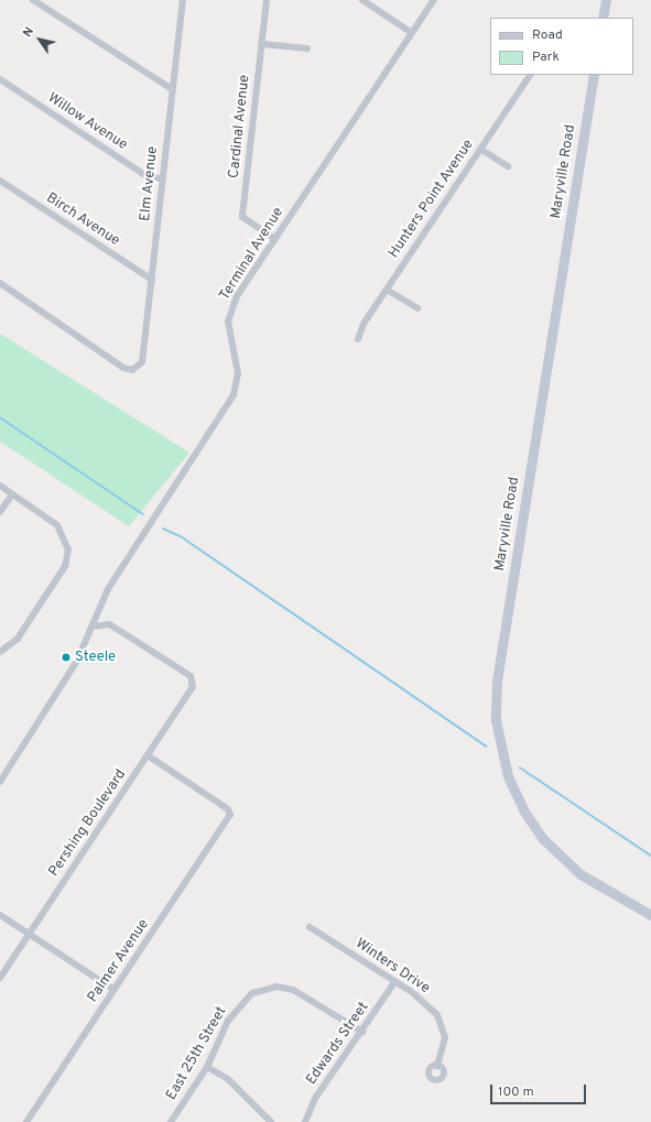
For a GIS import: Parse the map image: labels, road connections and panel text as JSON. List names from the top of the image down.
{
  "streets": {
    "main road": ["Maryville Road"],
    "street": [
      "Willow Avenue",
      "Cardinal Avenue",
      "Elm Avenue",
      "Hunters Point Avenue",
      "Birch Avenue",
      "Terminal Avenue",
      "Pershing Boulevard",
      "Palmer Avenue",
      "Winters Drive",
      "Edwards Street",
      "East 25th Street"
    ]
  },
  "crossings": [
    ["Willow Avenue", "Elm Avenue"],
    ["Cardinal Avenue", "Terminal Avenue"],
    ["Elm Avenue", "Birch Avenue"],
    ["Terminal Avenue", "Pershing Boulevard"],
    ["Pershing Boulevard", "Palmer Avenue"],
    ["Winters Drive", "Edwards Street"],
    ["Edwards Street", "East 25th Street"]
  ],
  "places": ["Steele"],
  "legend": ["Road", "Park"],
  "scale_bar": "100 m",
  "north": "top left"
}
